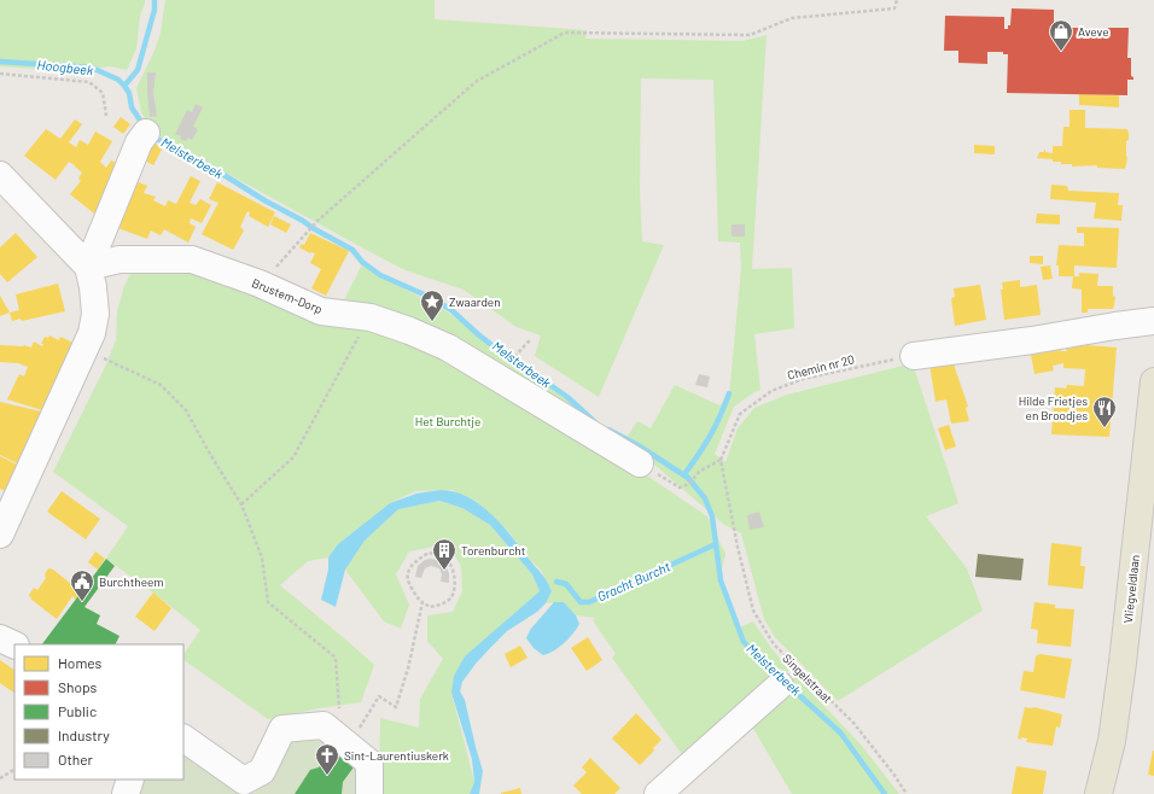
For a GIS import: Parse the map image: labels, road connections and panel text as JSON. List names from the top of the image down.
{
  "streets": {
    "main road": ["Vliegveldlaan"],
    "street": ["Brustem-Dorp", "Singelstraat"],
    "path": ["Chemin nr 20"]
  },
  "crossings": [
    ["Chemin nr 20", "Singelstraat"]
  ],
  "water": ["Hoogbeek", "Melsterbeek", "Gracht Burcht"],
  "parks": ["Het Burchtje"],
  "places": {
    "shop": ["Aveve"],
    "place": ["Zwaarden"],
    "restaurant": ["Hilde Frietjes en Broodjes"],
    "building": ["Torenburcht"],
    "public building": ["Burchtheem"],
    "church": ["Sint-Laurentiuskerk"]
  },
  "legend": [
    "Homes",
    "Shops",
    "Public",
    "Industry",
    "Other"
  ]
}
